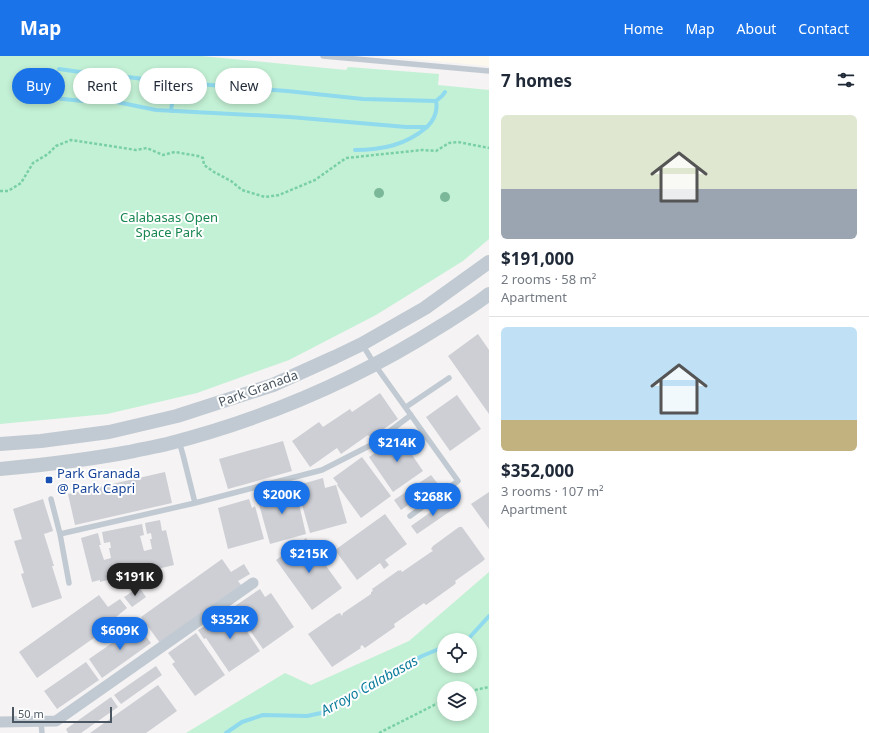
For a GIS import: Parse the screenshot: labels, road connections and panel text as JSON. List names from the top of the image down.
{
  "streets": {
    "street": ["Park Granada"]
  },
  "water": ["Arroyo Calabasas"],
  "parks": ["Calabasas Open Space Park"],
  "places": {
    "transit": ["Park Granada @ Park Capri"]
  },
  "scale_bar": "50 m",
  "page": {
    "header": "Map",
    "nav": [
      "Home",
      "Map",
      "About",
      "Contact"
    ],
    "heading": "7 homes",
    "chip": [
      "Buy",
      "Rent",
      "Filters",
      "New"
    ],
    "list": [
      {
        "name": "$191,000",
        "note": "2 rooms · 58 m² · Apartment"
      },
      {
        "name": "$352,000",
        "note": "3 rooms · 107 m² · Apartment"
      }
    ],
    "price": [
      "$214K",
      "$200K",
      "$268K",
      "$215K",
      "$191K",
      "$352K",
      "$609K"
    ],
    "scale": "50 m"
  }
}
